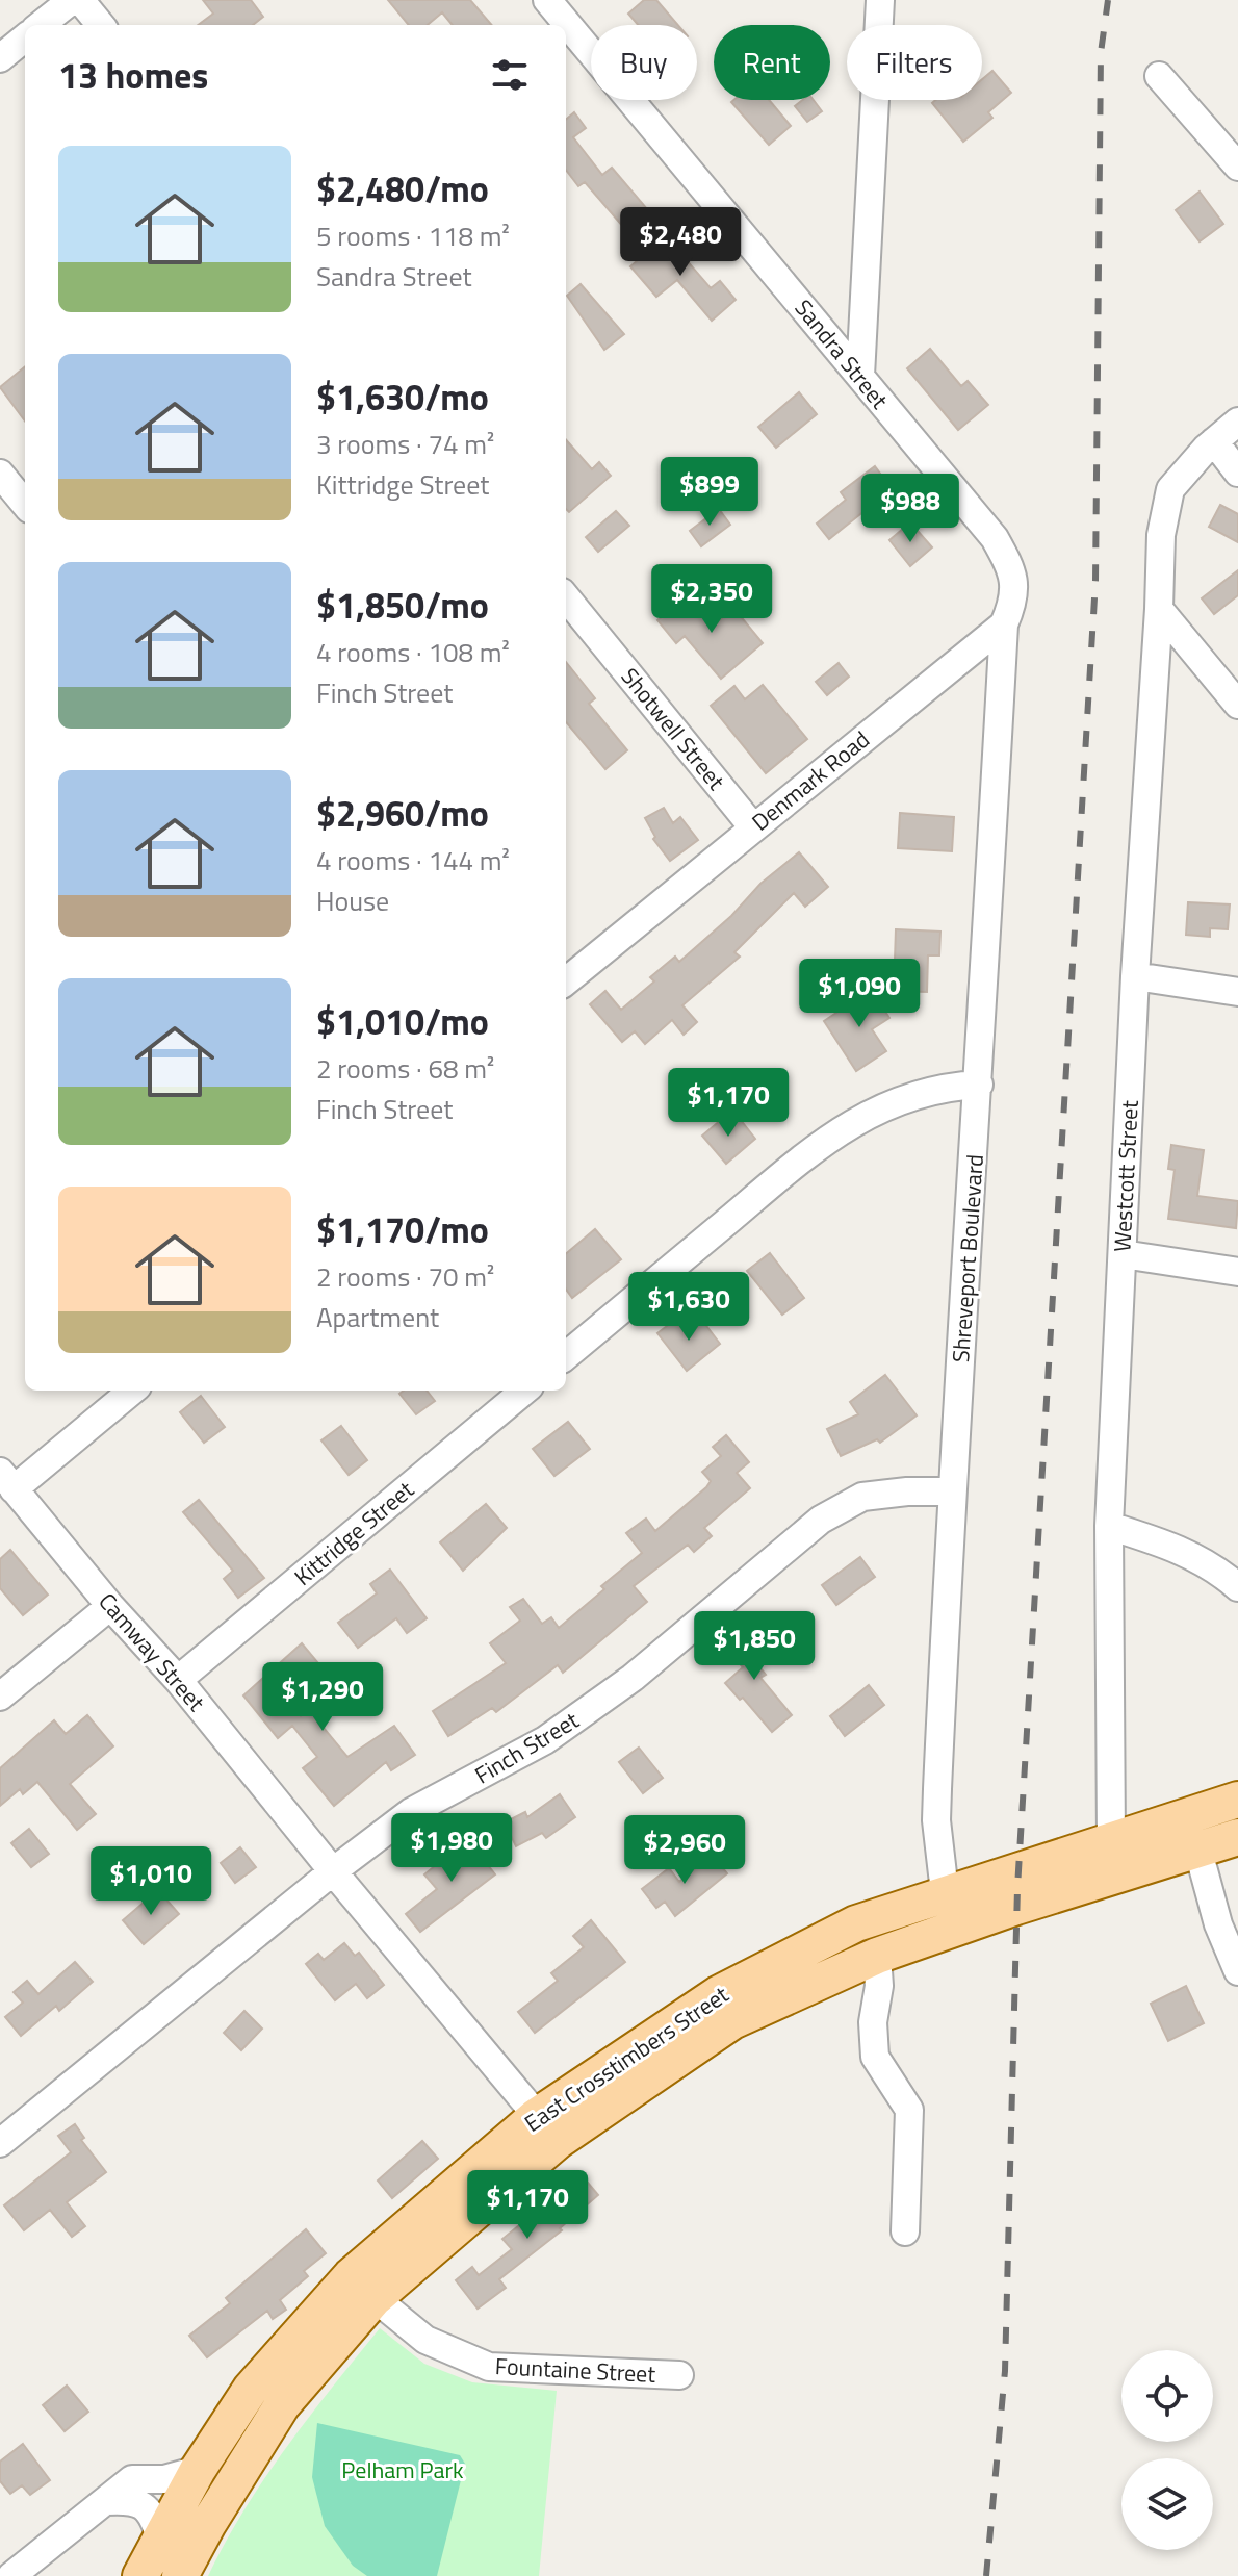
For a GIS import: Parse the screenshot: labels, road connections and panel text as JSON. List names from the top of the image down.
{
  "streets": {
    "main road": ["East Crosstimbers Street"],
    "street": [
      "Sandra Street",
      "Shotwell Street",
      "Denmark Road",
      "Westcott Street",
      "Shreveport Boulevard",
      "Kittridge Street",
      "Camway Street",
      "Finch Street",
      "Fountaine Street"
    ]
  },
  "crossings": [
    ["Sandra Street", "Denmark Road"],
    ["Sandra Street", "Shreveport Boulevard"],
    ["Shotwell Street", "Denmark Road"],
    ["Denmark Road", "Shreveport Boulevard"],
    ["Westcott Street", "East Crosstimbers Street"],
    ["Shreveport Boulevard", "Finch Street"],
    ["Shreveport Boulevard", "East Crosstimbers Street"],
    ["Kittridge Street", "Camway Street"],
    ["Camway Street", "Finch Street"],
    ["Camway Street", "East Crosstimbers Street"],
    ["East Crosstimbers Street", "Fountaine Street"]
  ],
  "parks": ["Pelham Park"],
  "page": {
    "chip": ["Buy", "Rent", "Filters"],
    "heading": "13 homes",
    "list": [
      {
        "name": "$2,480/mo",
        "note": "5 rooms · 118 m² · Sandra Street"
      },
      {
        "name": "$1,630/mo",
        "note": "3 rooms · 74 m² · Kittridge Street"
      },
      {
        "name": "$1,850/mo",
        "note": "4 rooms · 108 m² · Finch Street"
      },
      {
        "name": "$2,960/mo",
        "note": "4 rooms · 144 m² · House"
      },
      {
        "name": "$1,010/mo",
        "note": "2 rooms · 68 m² · Finch Street"
      },
      {
        "name": "$1,170/mo",
        "note": "2 rooms · 70 m² · Apartment"
      }
    ],
    "price": [
      "$2,480",
      "$899",
      "$988",
      "$2,350",
      "$1,090",
      "$1,170",
      "$1,630",
      "$1,850",
      "$1,290",
      "$1,980",
      "$2,960",
      "$1,010",
      "$1,170"
    ]
  }
}
